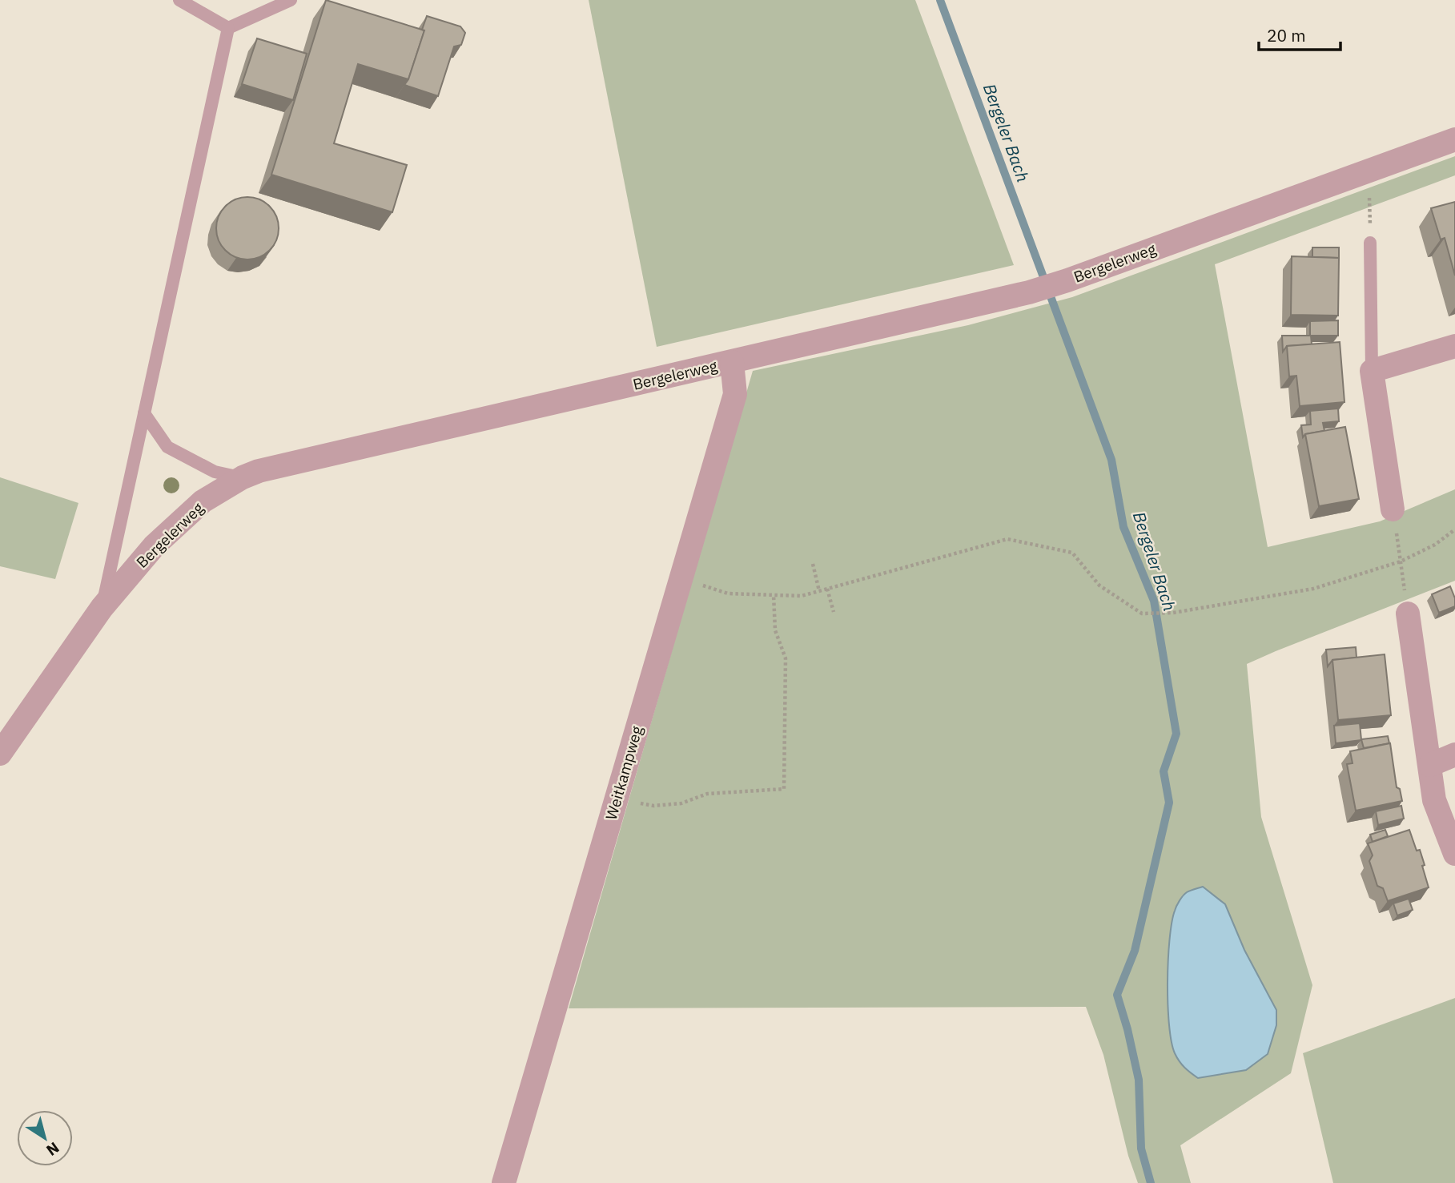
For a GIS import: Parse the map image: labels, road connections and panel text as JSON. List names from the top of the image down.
{
  "streets": {
    "street": ["Bergelerweg", "Weitkampweg"]
  },
  "crossings": [
    ["Bergelerweg", "Weitkampweg"]
  ],
  "water": ["Bergeler Bach"],
  "scale_bar": "20 m",
  "north": "bottom right"
}
